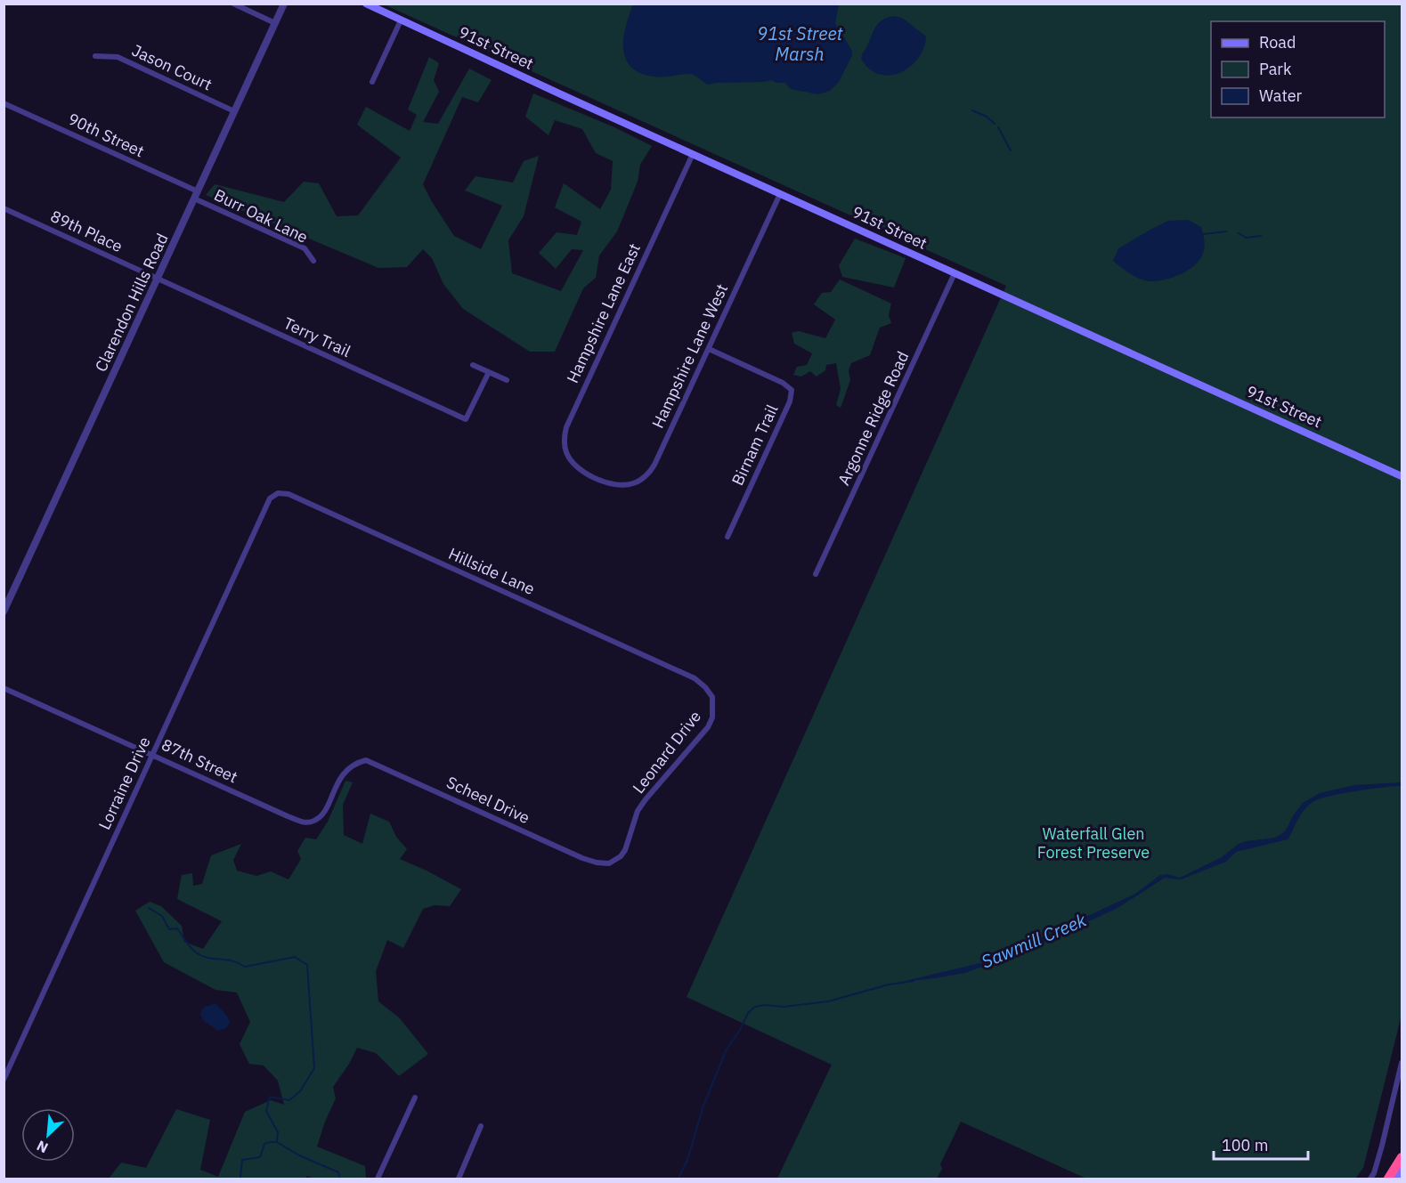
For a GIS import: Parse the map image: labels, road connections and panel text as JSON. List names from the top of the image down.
{
  "streets": {
    "main road": ["91st Street"],
    "street": [
      "Jason Court",
      "90th Street",
      "Burr Oak Lane",
      "89th Place",
      "Clarendon Hills Road",
      "Hampshire Lane East",
      "Terry Trail",
      "Hampshire Lane West",
      "Argonne Ridge Road",
      "Birnam Trail",
      "Hillside Lane",
      "Leonard Drive",
      "87th Street",
      "Lorraine Drive",
      "Scheel Drive"
    ]
  },
  "crossings": [
    ["91st Street", "Hampshire Lane East"],
    ["91st Street", "Hampshire Lane West"],
    ["91st Street", "Argonne Ridge Road"],
    ["Jason Court", "Clarendon Hills Road"],
    ["90th Street", "Burr Oak Lane"],
    ["90th Street", "Clarendon Hills Road"],
    ["Burr Oak Lane", "Clarendon Hills Road"],
    ["89th Place", "Clarendon Hills Road"],
    ["89th Place", "Terry Trail"],
    ["Clarendon Hills Road", "Terry Trail"],
    ["Hampshire Lane East", "Hampshire Lane West"],
    ["Hampshire Lane West", "Birnam Trail"],
    ["Hillside Lane", "Leonard Drive"],
    ["Hillside Lane", "Lorraine Drive"],
    ["Leonard Drive", "Scheel Drive"],
    ["87th Street", "Lorraine Drive"],
    ["87th Street", "Scheel Drive"]
  ],
  "water": ["91st Street Marsh", "Sawmill Creek"],
  "parks": ["Waterfall Glen Forest Preserve"],
  "legend": ["Road", "Park", "Water"],
  "scale_bar": "100 m",
  "north": "bottom left"
}
